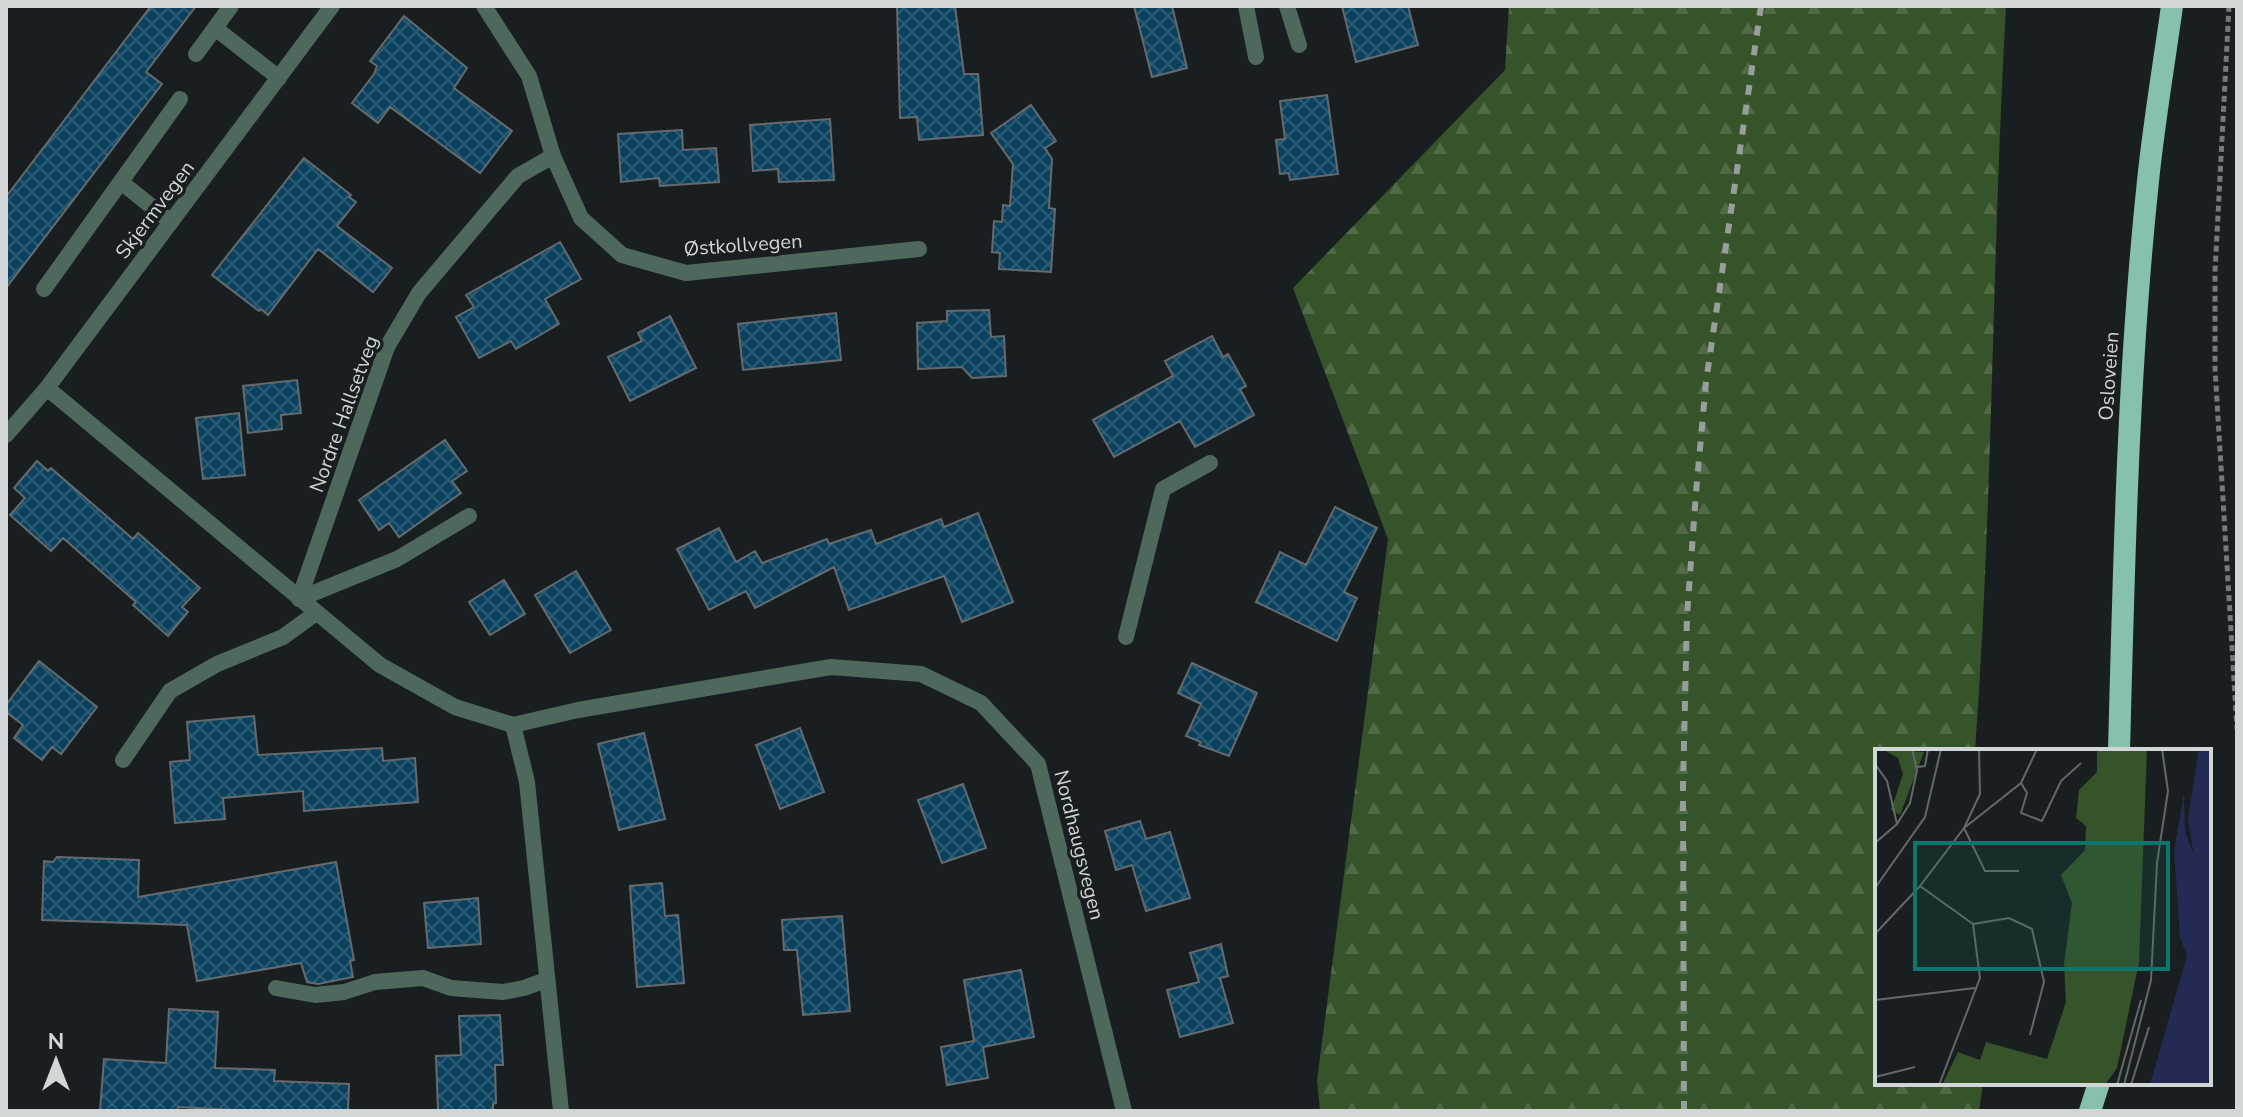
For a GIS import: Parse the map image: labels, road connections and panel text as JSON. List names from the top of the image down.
{
  "streets": {
    "highway": ["Osloveien"],
    "street": [
      "Skjermvegen",
      "Østkollvegen",
      "Nordre Hallsetveg",
      "Nordhaugsvegen"
    ]
  },
  "crossings": [
    ["Østkollvegen", "Nordre Hallsetveg"]
  ],
  "north": "top"
}
